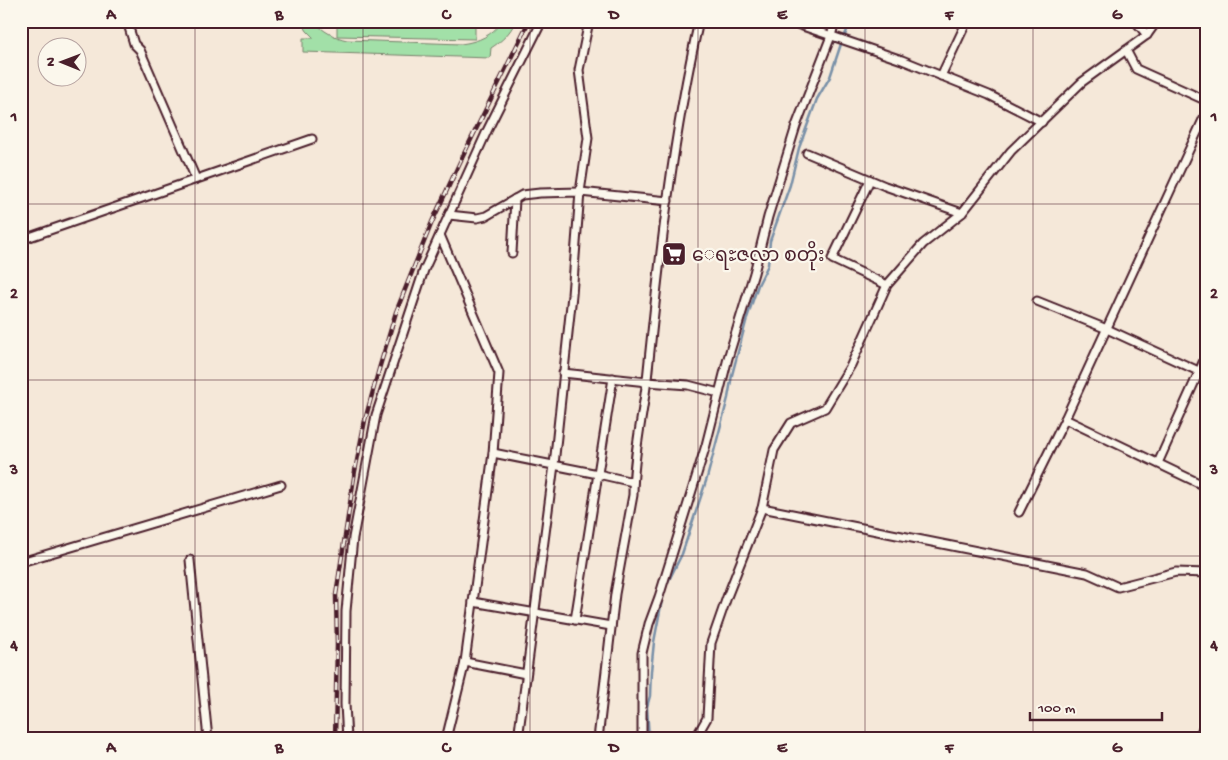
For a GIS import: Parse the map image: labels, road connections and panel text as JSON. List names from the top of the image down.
{
  "places": {
    "supermarket": ["ေရႊဇလာ စတိုး"]
  },
  "scale_bar": "100 m",
  "north": "left",
  "grid": {
    "columns": [
      "A",
      "B",
      "C",
      "D",
      "E",
      "F",
      "G"
    ],
    "rows": [
      "1",
      "2",
      "3",
      "4"
    ]
  }
}
